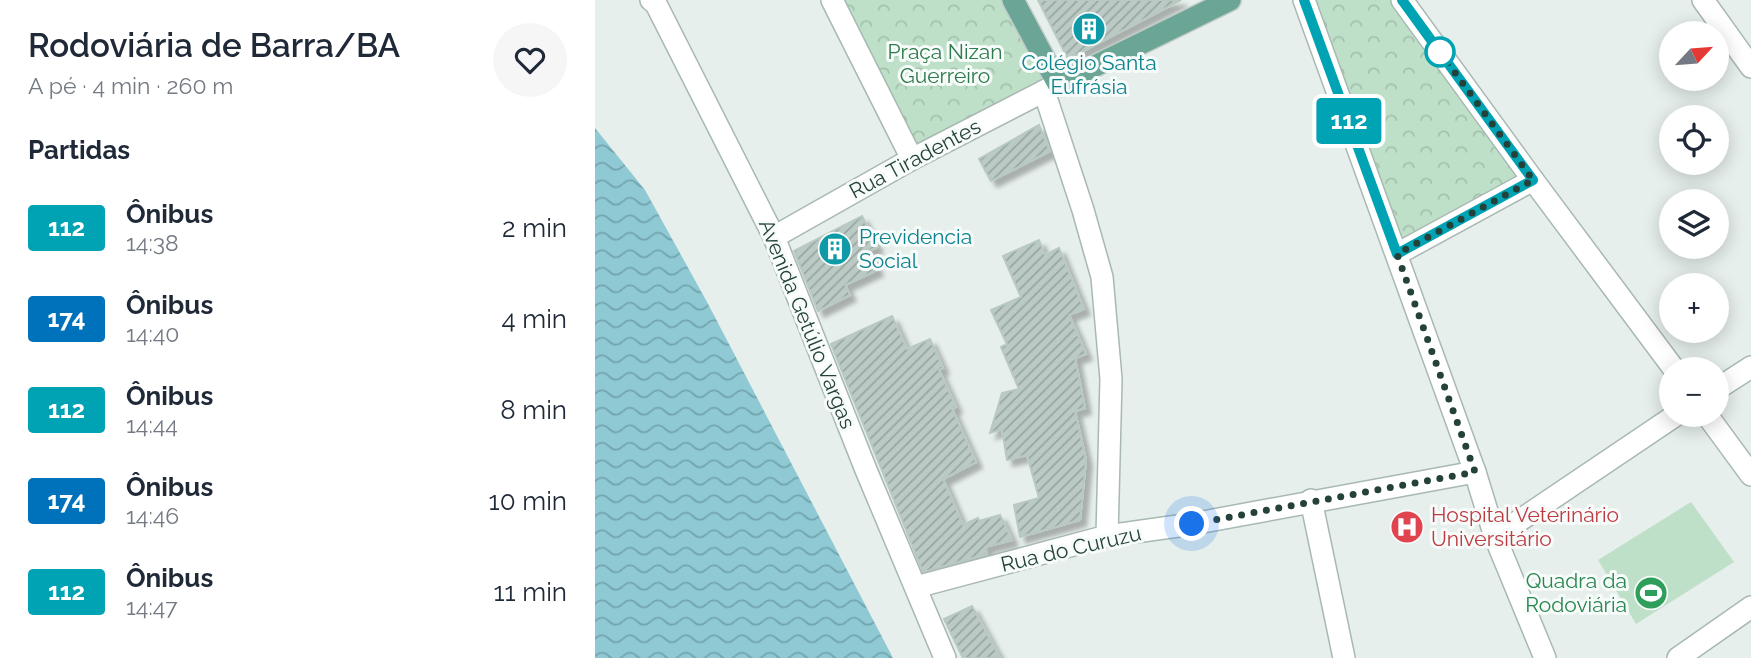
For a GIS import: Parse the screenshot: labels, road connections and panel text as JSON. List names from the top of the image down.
{
  "streets": {
    "street": ["Rua Tiradentes", "Avenida Getúlio Vargas", "Rua do Curuzu"]
  },
  "crossings": [
    ["Rua Tiradentes", "Avenida Getúlio Vargas"],
    ["Avenida Getúlio Vargas", "Rua do Curuzu"]
  ],
  "parks": ["Praça Nizan Guerreiro"],
  "places": {
    "building": ["Colégio Santa Eufrásia", "Previdencia Social"],
    "hospital": ["Hospital Veterinário Universitário"],
    "sports": ["Quadra da Rodoviária"]
  },
  "lines": ["bus line 112"],
  "north": "top right",
  "page": {
    "heading": [
      ["Rodoviária de Barra/BA", "A pé · 4 min · 260 m"],
      "Partidas"
    ],
    "on_map": "112",
    "map_buttons": ["+", "−"],
    "list": [
      {
        "mark": "112",
        "name": "Ônibus",
        "note": "14:38",
        "value": "2 min"
      },
      {
        "mark": "174",
        "name": "Ônibus",
        "note": "14:40",
        "value": "4 min"
      },
      {
        "mark": "112",
        "name": "Ônibus",
        "note": "14:44",
        "value": "8 min"
      },
      {
        "mark": "174",
        "name": "Ônibus",
        "note": "14:46",
        "value": "10 min"
      },
      {
        "mark": "112",
        "name": "Ônibus",
        "note": "14:47",
        "value": "11 min"
      }
    ]
  }
}
